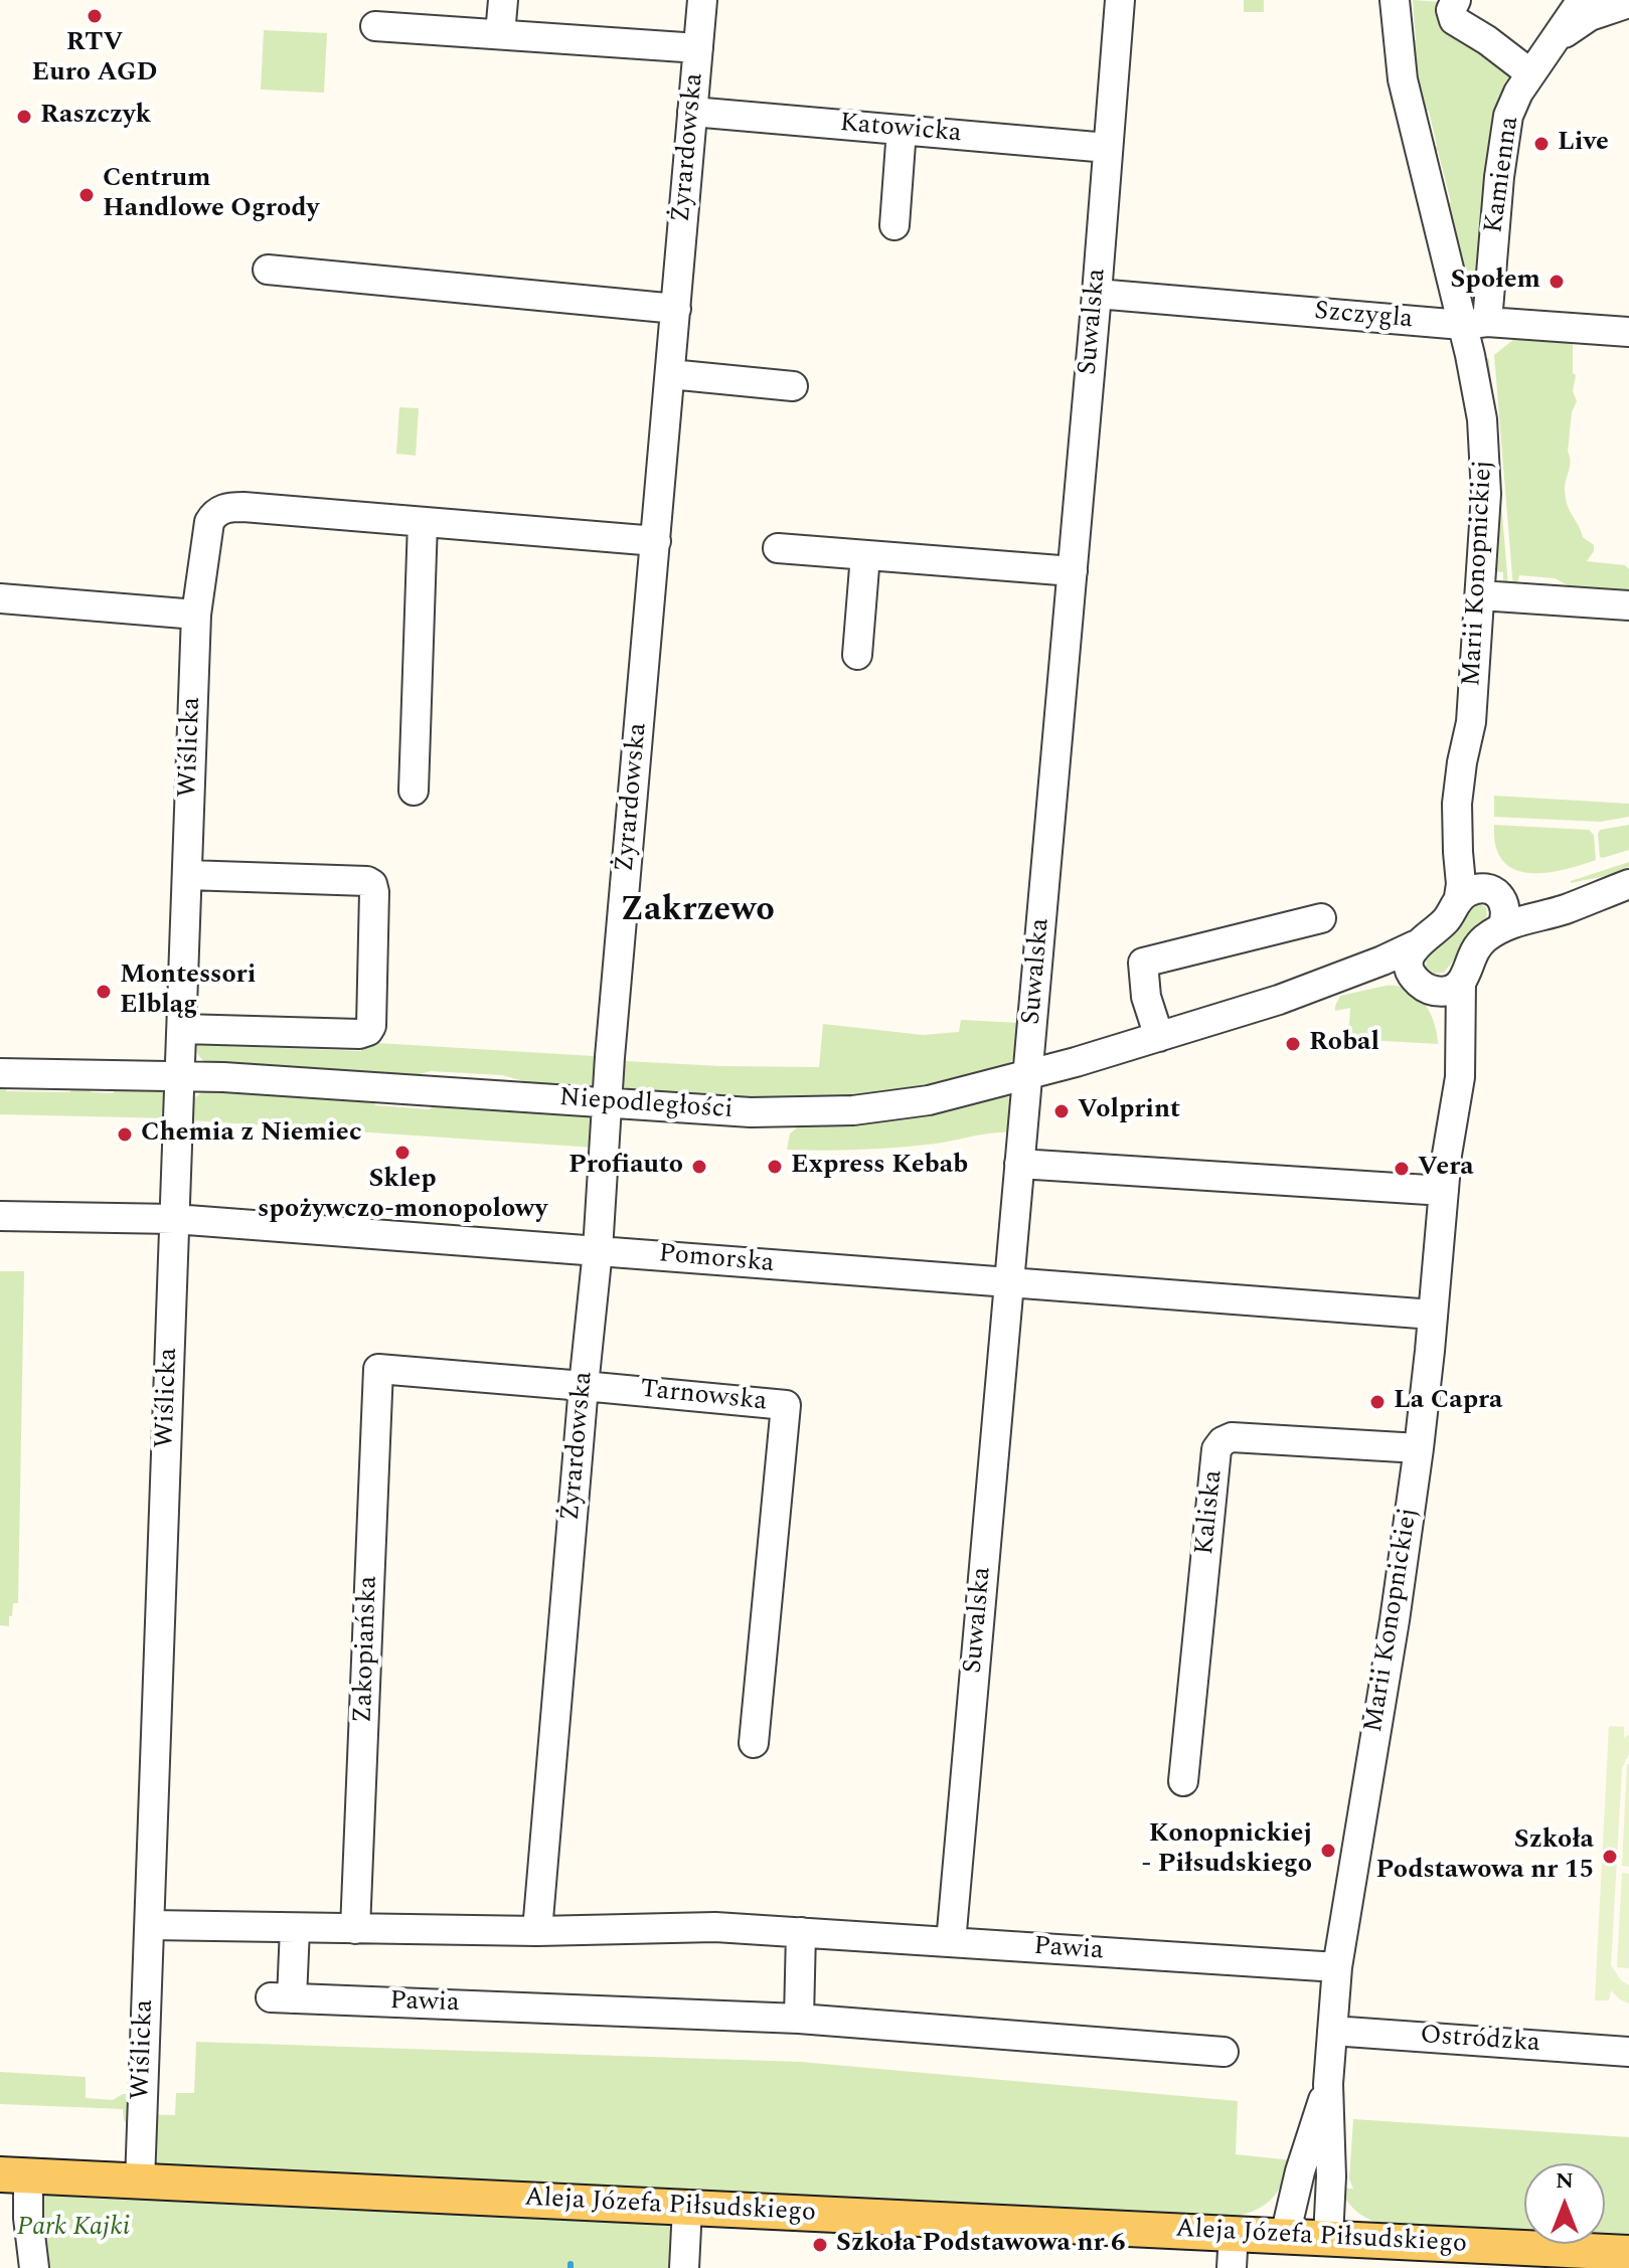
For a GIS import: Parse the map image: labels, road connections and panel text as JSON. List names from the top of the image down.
{
  "streets": {
    "main road": ["Aleja Józefa Piłsudskiego"],
    "street": [
      "Katowicka",
      "Żyrardowska",
      "Kamienna",
      "Szczygla",
      "Suwalska",
      "Marii Konopnickiej",
      "Wiślicka",
      "Niepodległości",
      "Pomorska",
      "Tarnowska",
      "Kaliska",
      "Zakopiańska",
      "Pawia",
      "Ostródzka"
    ]
  },
  "crossings": [
    ["Katowicka", "Żyrardowska"],
    ["Katowicka", "Suwalska"],
    ["Żyrardowska", "Wiślicka"],
    ["Żyrardowska", "Niepodległości"],
    ["Żyrardowska", "Pomorska"],
    ["Żyrardowska", "Tarnowska"],
    ["Żyrardowska", "Pawia"],
    ["Kamienna", "Szczygla"],
    ["Kamienna", "Marii Konopnickiej"],
    ["Szczygla", "Suwalska"],
    ["Szczygla", "Marii Konopnickiej"],
    ["Suwalska", "Niepodległości"],
    ["Suwalska", "Pomorska"],
    ["Suwalska", "Pawia"],
    ["Marii Konopnickiej", "Niepodległości"],
    ["Marii Konopnickiej", "Pomorska"],
    ["Marii Konopnickiej", "Kaliska"],
    ["Marii Konopnickiej", "Pawia"],
    ["Marii Konopnickiej", "Ostródzka"],
    ["Marii Konopnickiej", "Aleja Józefa Piłsudskiego"],
    ["Wiślicka", "Niepodległości"],
    ["Wiślicka", "Pomorska"],
    ["Wiślicka", "Pawia"],
    ["Wiślicka", "Aleja Józefa Piłsudskiego"],
    ["Tarnowska", "Zakopiańska"],
    ["Zakopiańska", "Pawia"]
  ],
  "districts": ["Zakrzewo"],
  "parks": ["Park Kajki"],
  "places": [
    "RTV Euro AGD",
    "Raszczyk",
    "Live",
    "Centrum Handlowe Ogrody",
    "Społem",
    "Montessori Elbląg",
    "Robal",
    "Volprint",
    "Chemia z Niemiec",
    "Sklep spożywczo-monopolowy",
    "Profiauto",
    "Express Kebab",
    "Vera",
    "La Capra",
    "Konopnickiej - Piłsudskiego",
    "Szkoła Podstawowa nr 15",
    "Szkoła Podstawowa nr 6"
  ],
  "north": "top"
}
